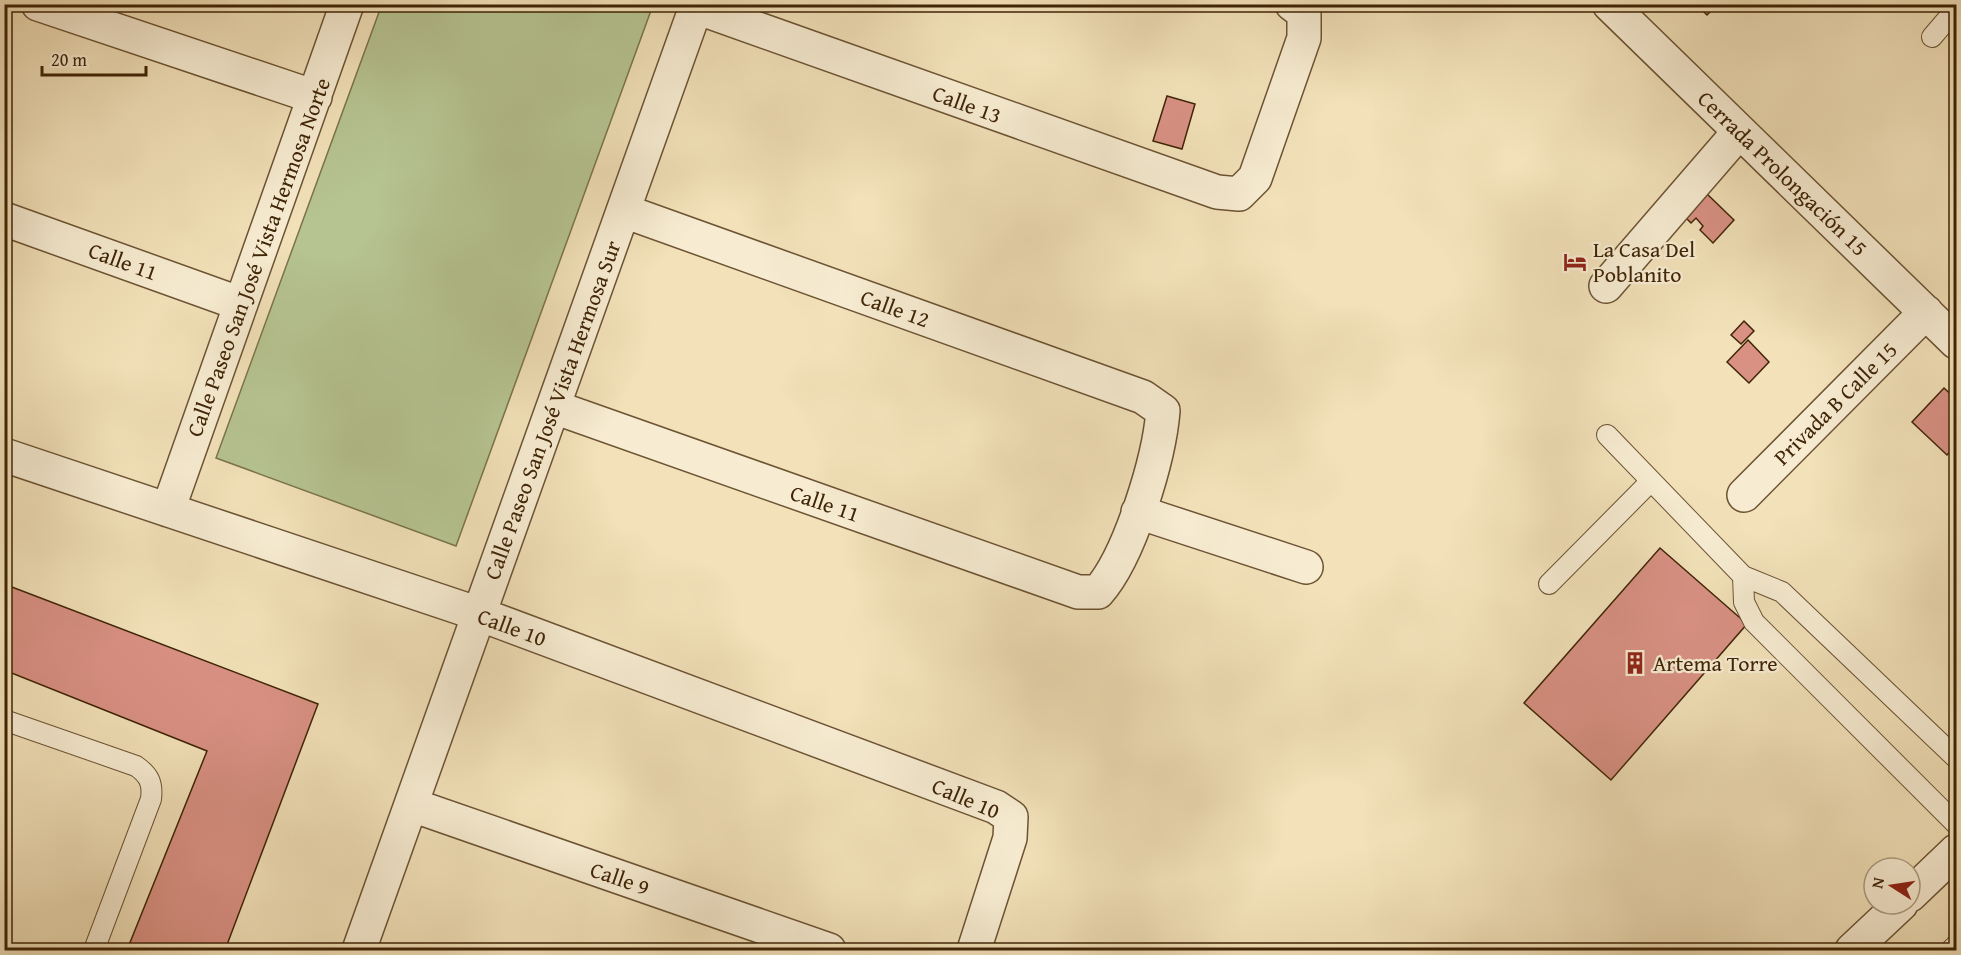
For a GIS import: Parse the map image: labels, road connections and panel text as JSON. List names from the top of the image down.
{
  "streets": {
    "street": [
      "Calle 13",
      "Cerrada Prolongación 15",
      "Calle Paseo San José Vista Hermosa Norte",
      "Calle 11",
      "Calle 12",
      "Privada B Calle 15",
      "Calle Paseo San José Vista Hermosa Sur",
      "Calle 10",
      "Calle 9"
    ]
  },
  "crossings": [
    ["Calle 13", "Calle Paseo San José Vista Hermosa Sur"],
    ["Cerrada Prolongación 15", "Privada B Calle 15"],
    ["Calle Paseo San José Vista Hermosa Norte", "Calle 11"],
    ["Calle Paseo San José Vista Hermosa Norte", "Calle 10"],
    ["Calle 11", "Calle 12"],
    ["Calle 11", "Calle Paseo San José Vista Hermosa Sur"],
    ["Calle 12", "Calle Paseo San José Vista Hermosa Sur"],
    ["Calle Paseo San José Vista Hermosa Sur", "Calle 10"],
    ["Calle Paseo San José Vista Hermosa Sur", "Calle 9"]
  ],
  "places": {
    "hotel": ["La Casa Del Poblanito"],
    "building": ["Artema Torre"]
  },
  "scale_bar": "20 m",
  "north": "left"
}
